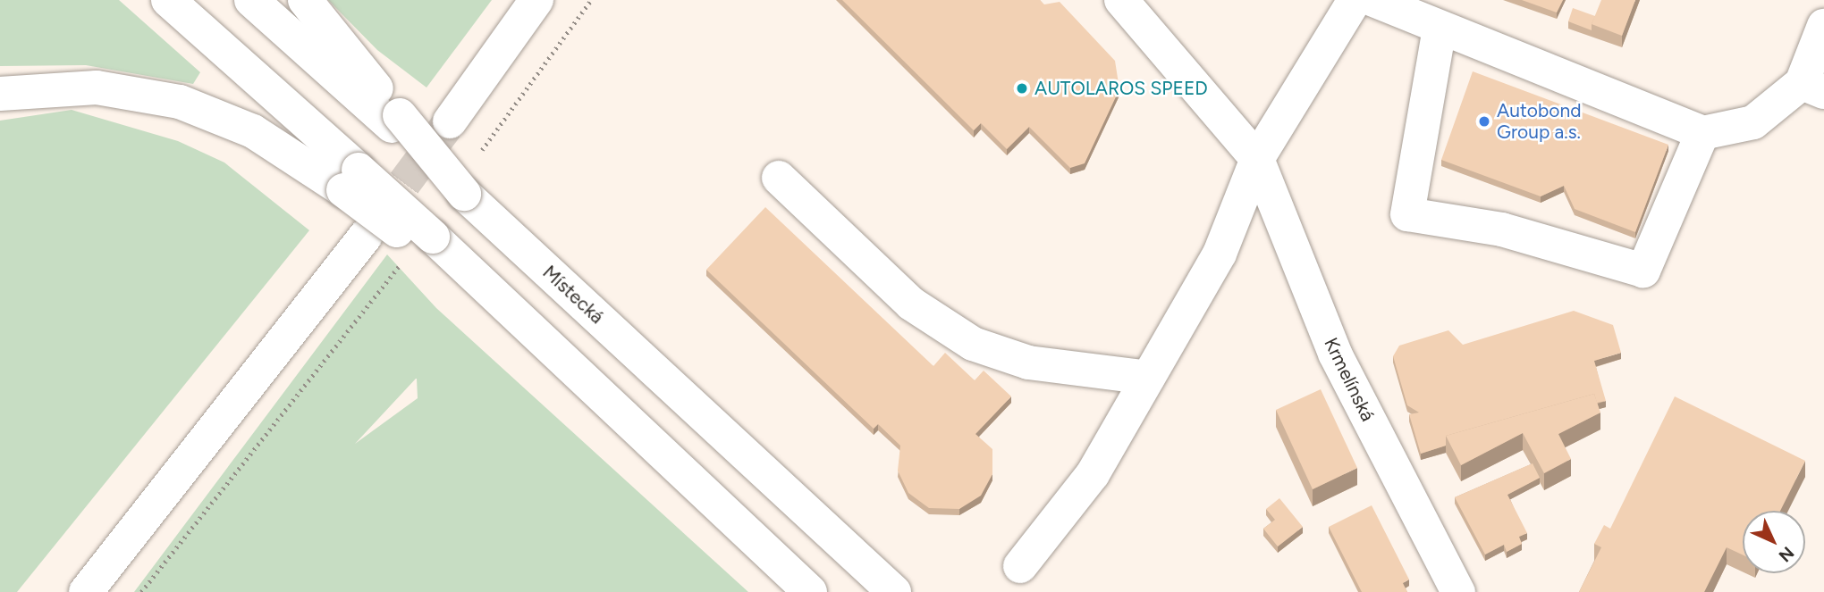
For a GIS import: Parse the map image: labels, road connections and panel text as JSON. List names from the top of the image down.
{
  "streets": {
    "main road": ["Místecká", "Krmelínská"]
  },
  "places": ["AUTOLAROS SPEED", "Autobond Group a.s."],
  "north": "bottom right"
}
